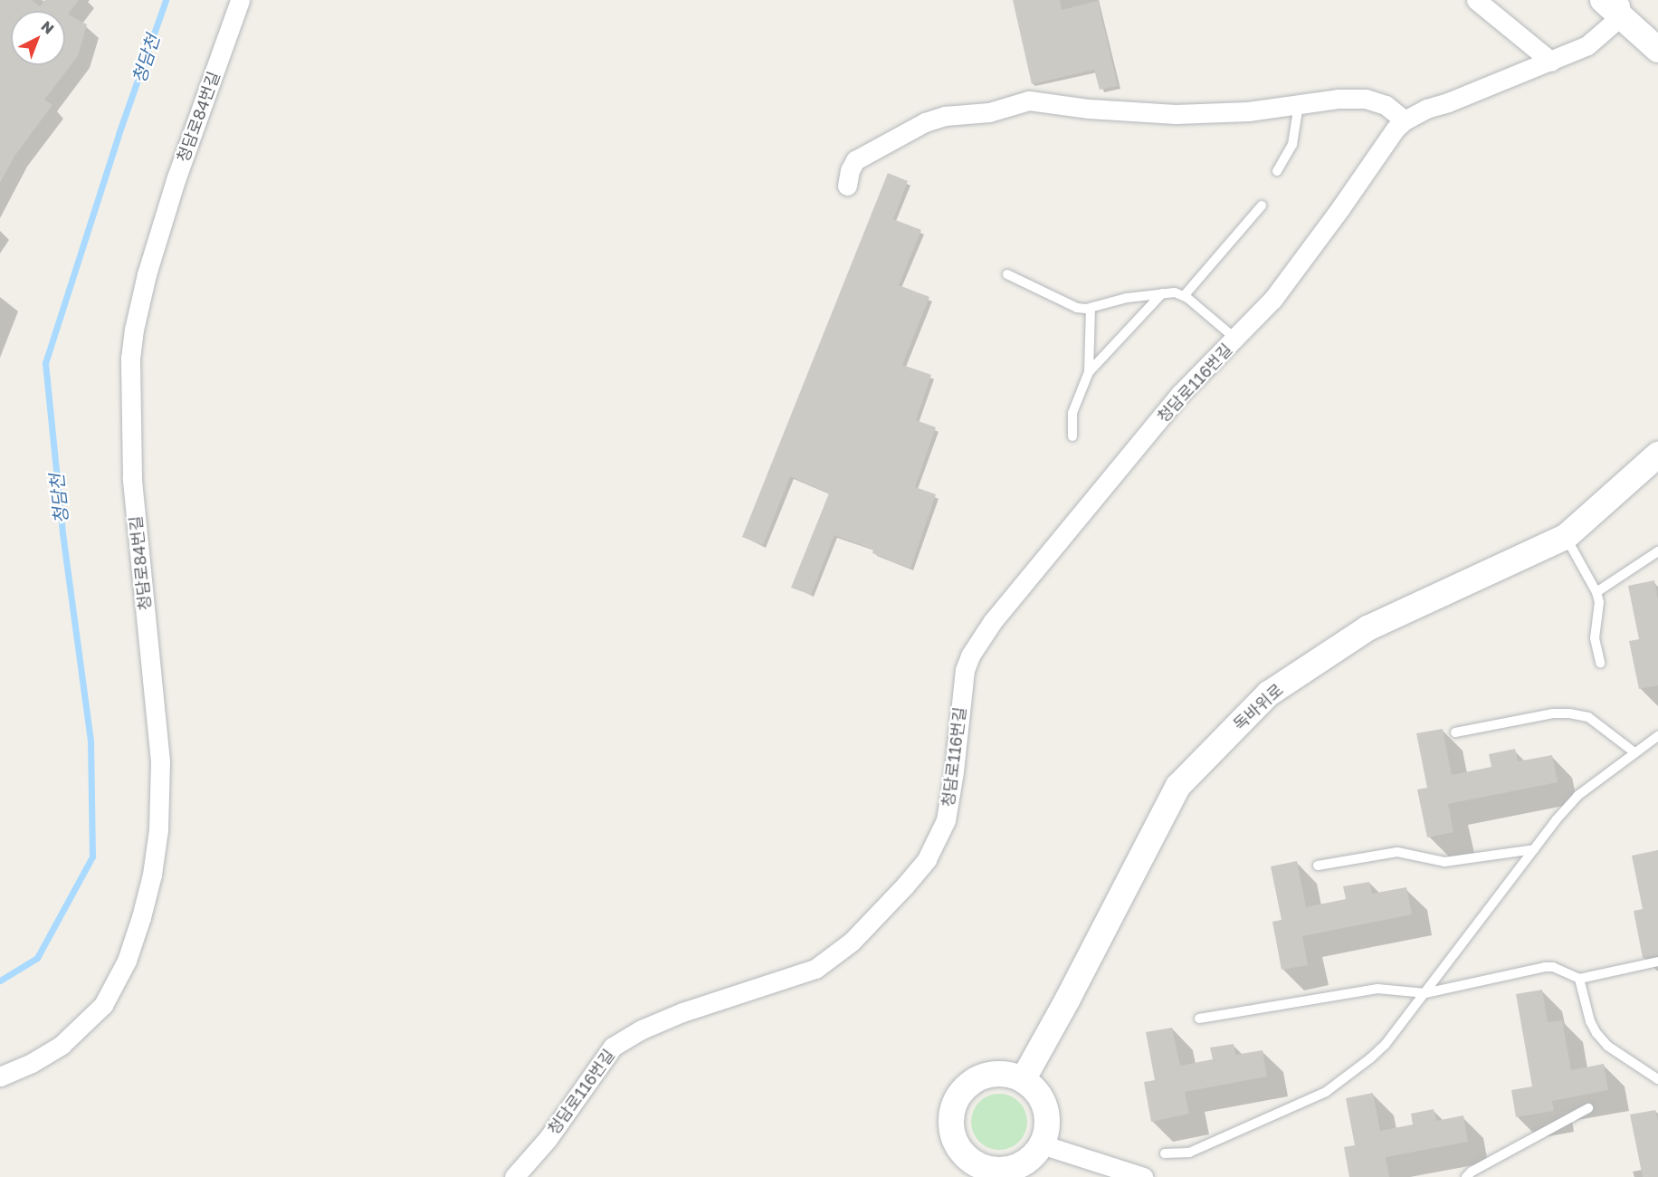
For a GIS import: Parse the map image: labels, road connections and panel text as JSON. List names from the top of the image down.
{
  "streets": {
    "main road": ["독바위로"],
    "street": ["청담로84번길", "청담로116번길"]
  },
  "water": ["청담천"],
  "north": "top right"
}
